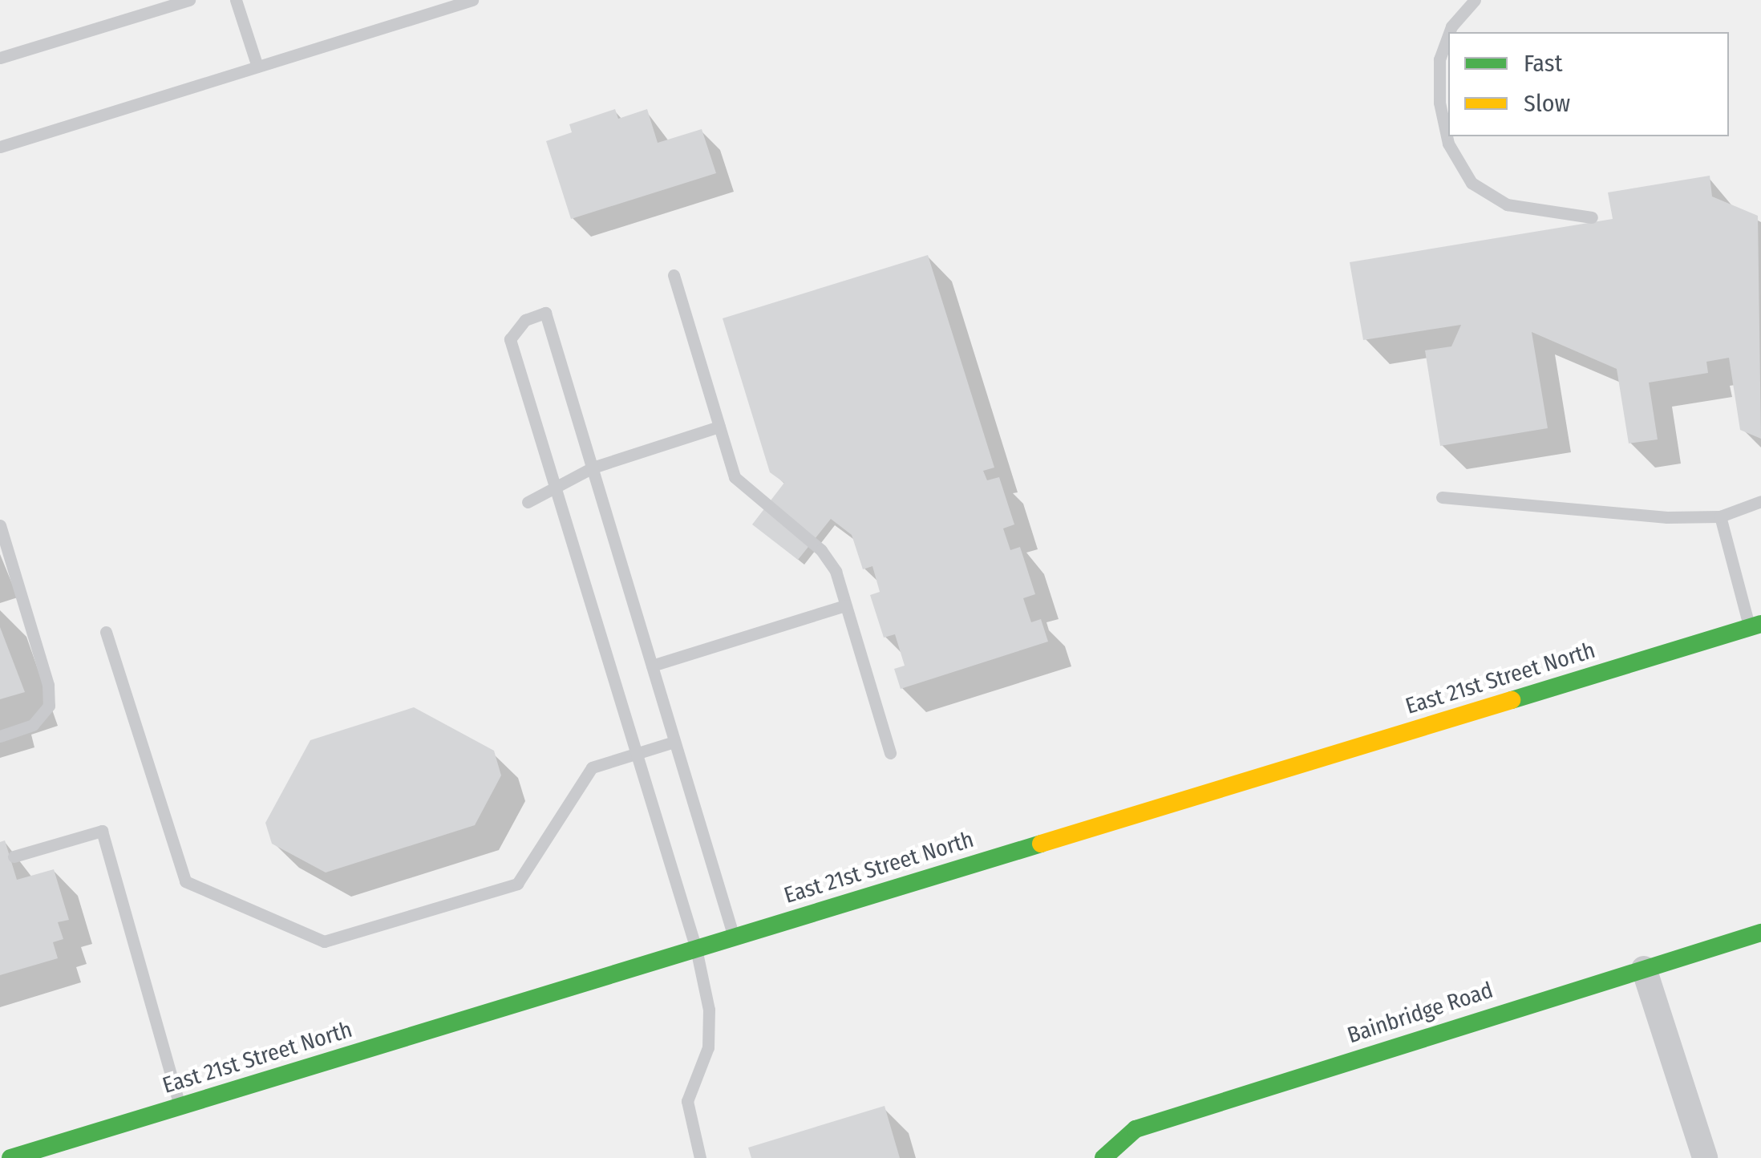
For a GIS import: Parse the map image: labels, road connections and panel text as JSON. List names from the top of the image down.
{
  "streets": {
    "main road": ["East 21st Street North", "Bainbridge Road"]
  },
  "legend": ["Fast", "Slow"]
}
